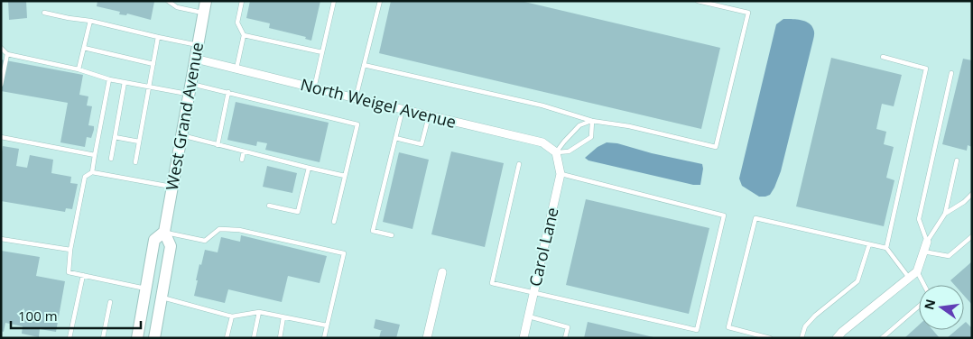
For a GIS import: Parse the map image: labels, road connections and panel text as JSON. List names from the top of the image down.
{
  "streets": {
    "main road": ["West Grand Avenue"],
    "street": ["North Weigel Avenue", "Carol Lane"]
  },
  "crossings": [
    ["North Weigel Avenue", "West Grand Avenue"],
    ["North Weigel Avenue", "Carol Lane"]
  ],
  "scale_bar": "100 m",
  "north": "left"
}
